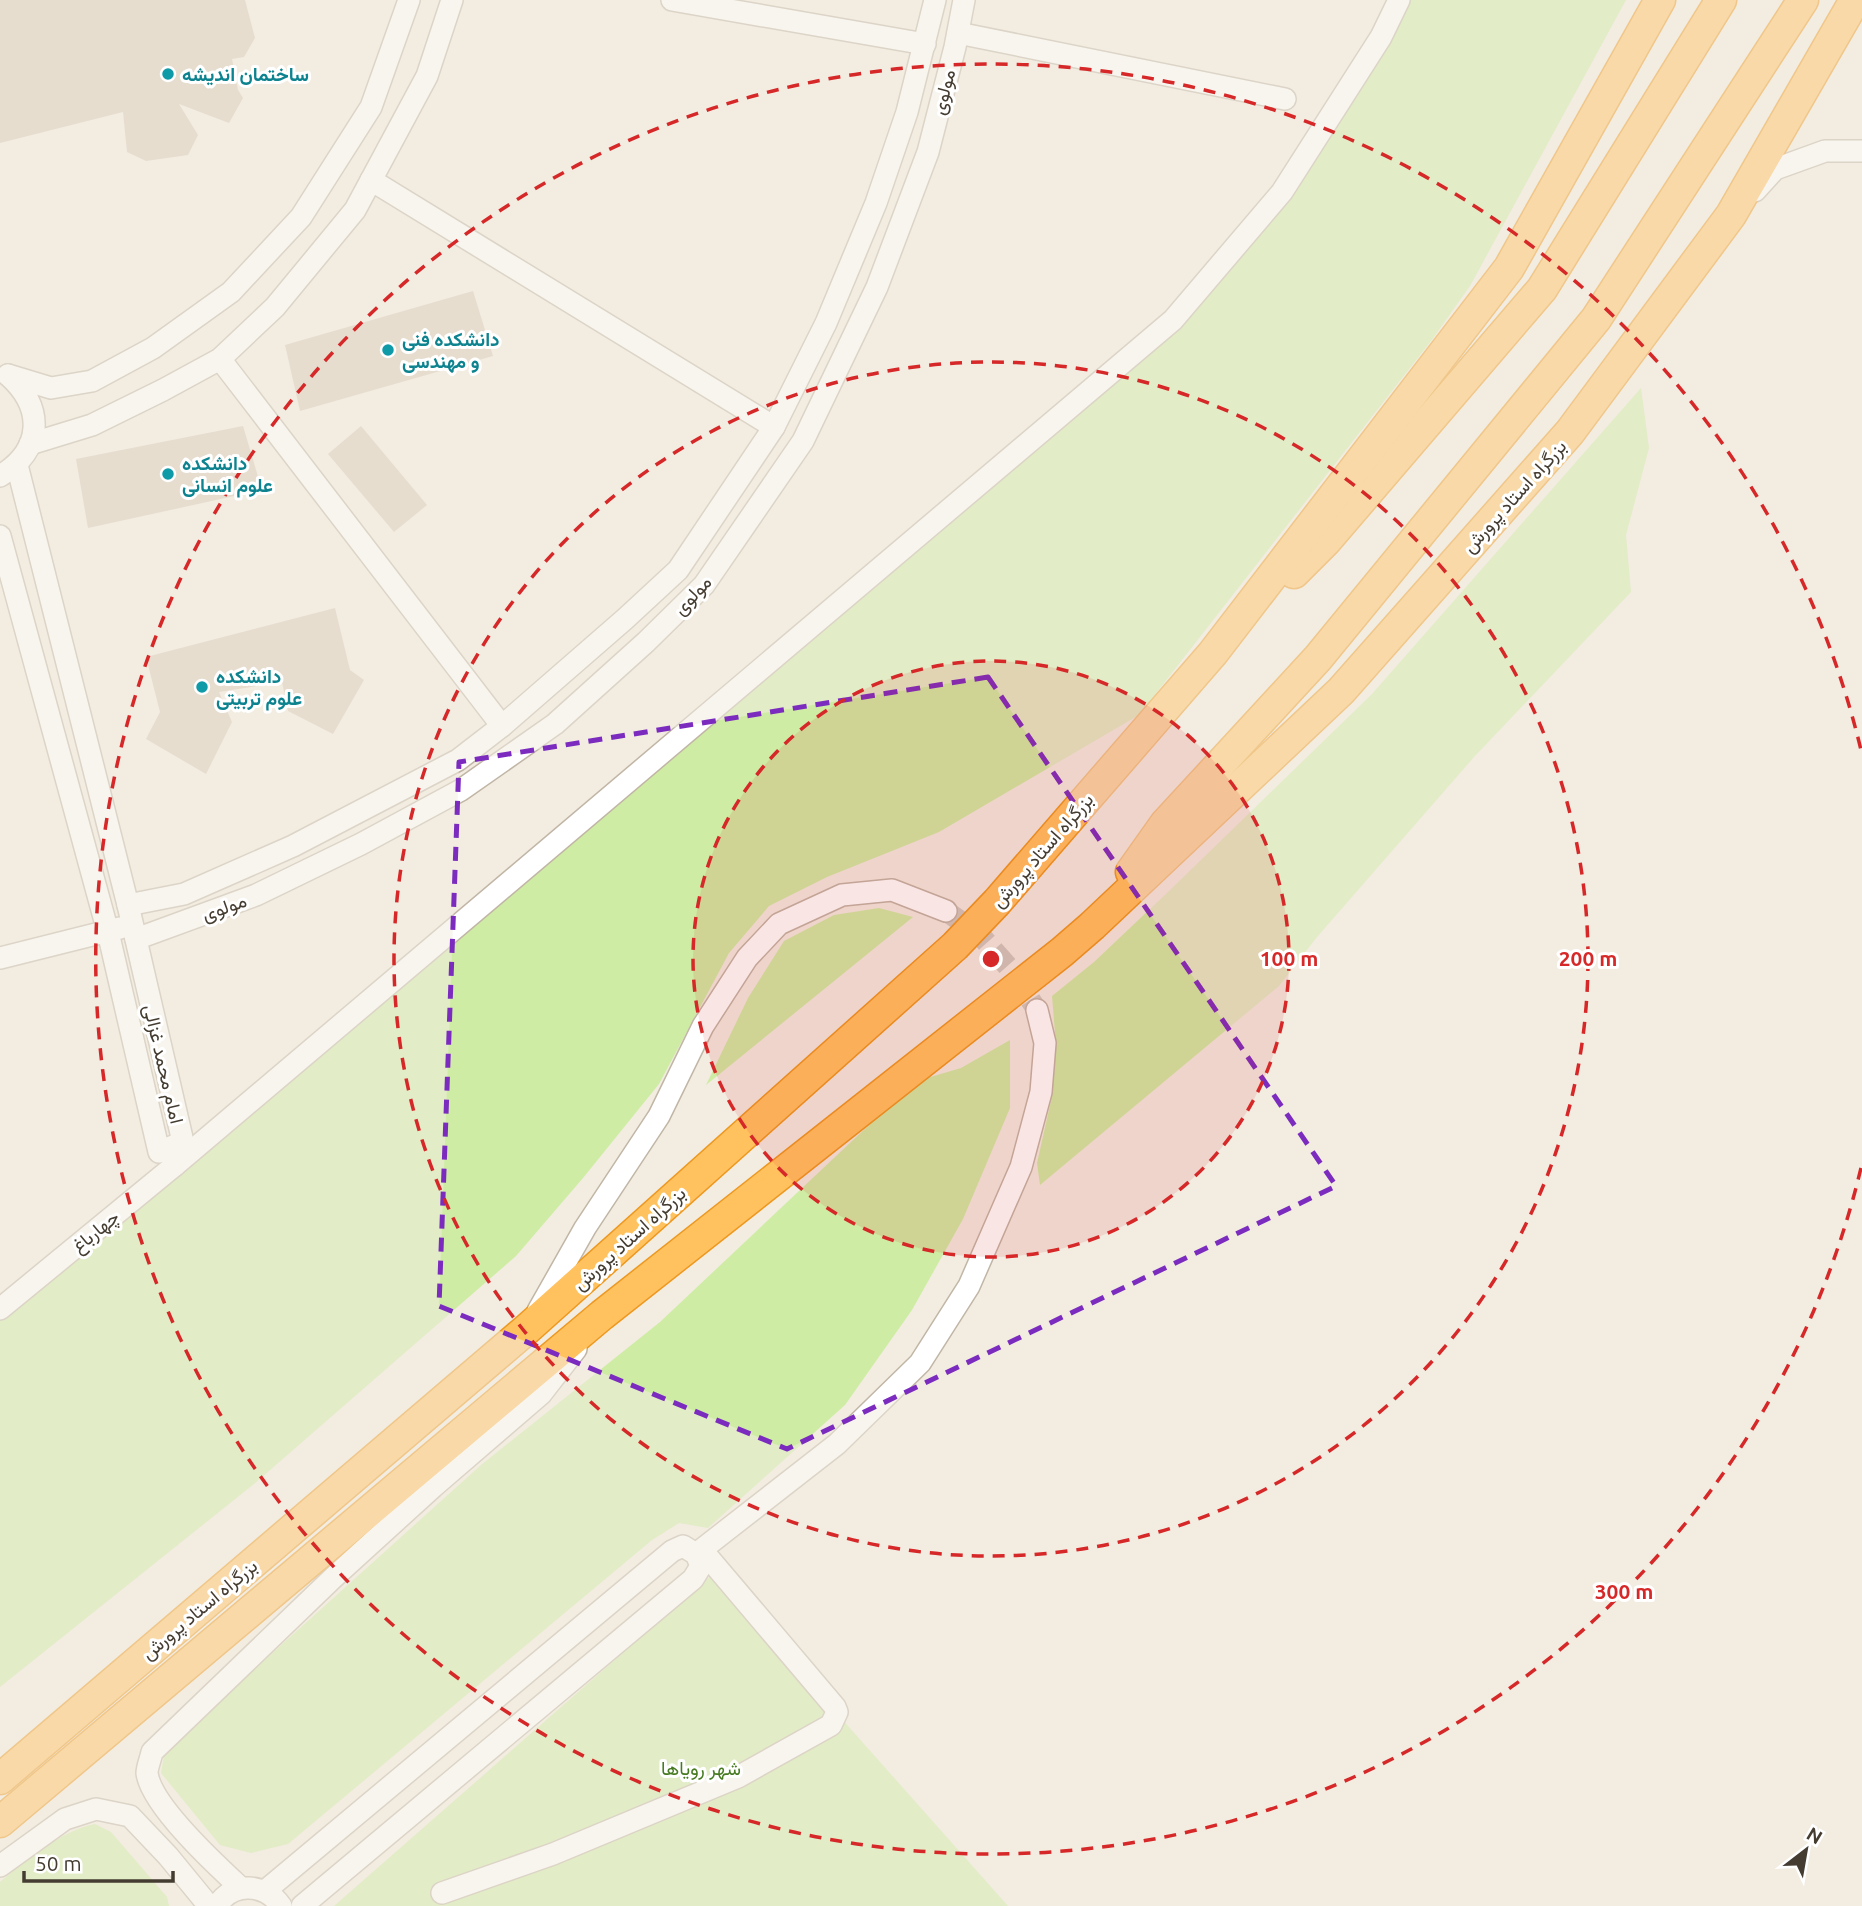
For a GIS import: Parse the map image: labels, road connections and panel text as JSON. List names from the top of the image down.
{
  "streets": {
    "highway": ["بزرگراه استاد پرورش"],
    "street": ["مولوی", "امام محمد غزالی", "چهارباغ"]
  },
  "crossings": [
    ["مولوی", "امام محمد غزالی"],
    ["امام محمد غزالی", "چهارباغ"]
  ],
  "parks": ["شهر رویاها"],
  "places": [
    "ساختمان اندیشه",
    "دانشکده فنی و مهندسی",
    "دانشکده علوم انسانی",
    "دانشکده علوم تربیتی"
  ],
  "scale_bar": "50 m",
  "north": "top right",
  "rings": ["100 m", "200 m", "300 m"]
}
